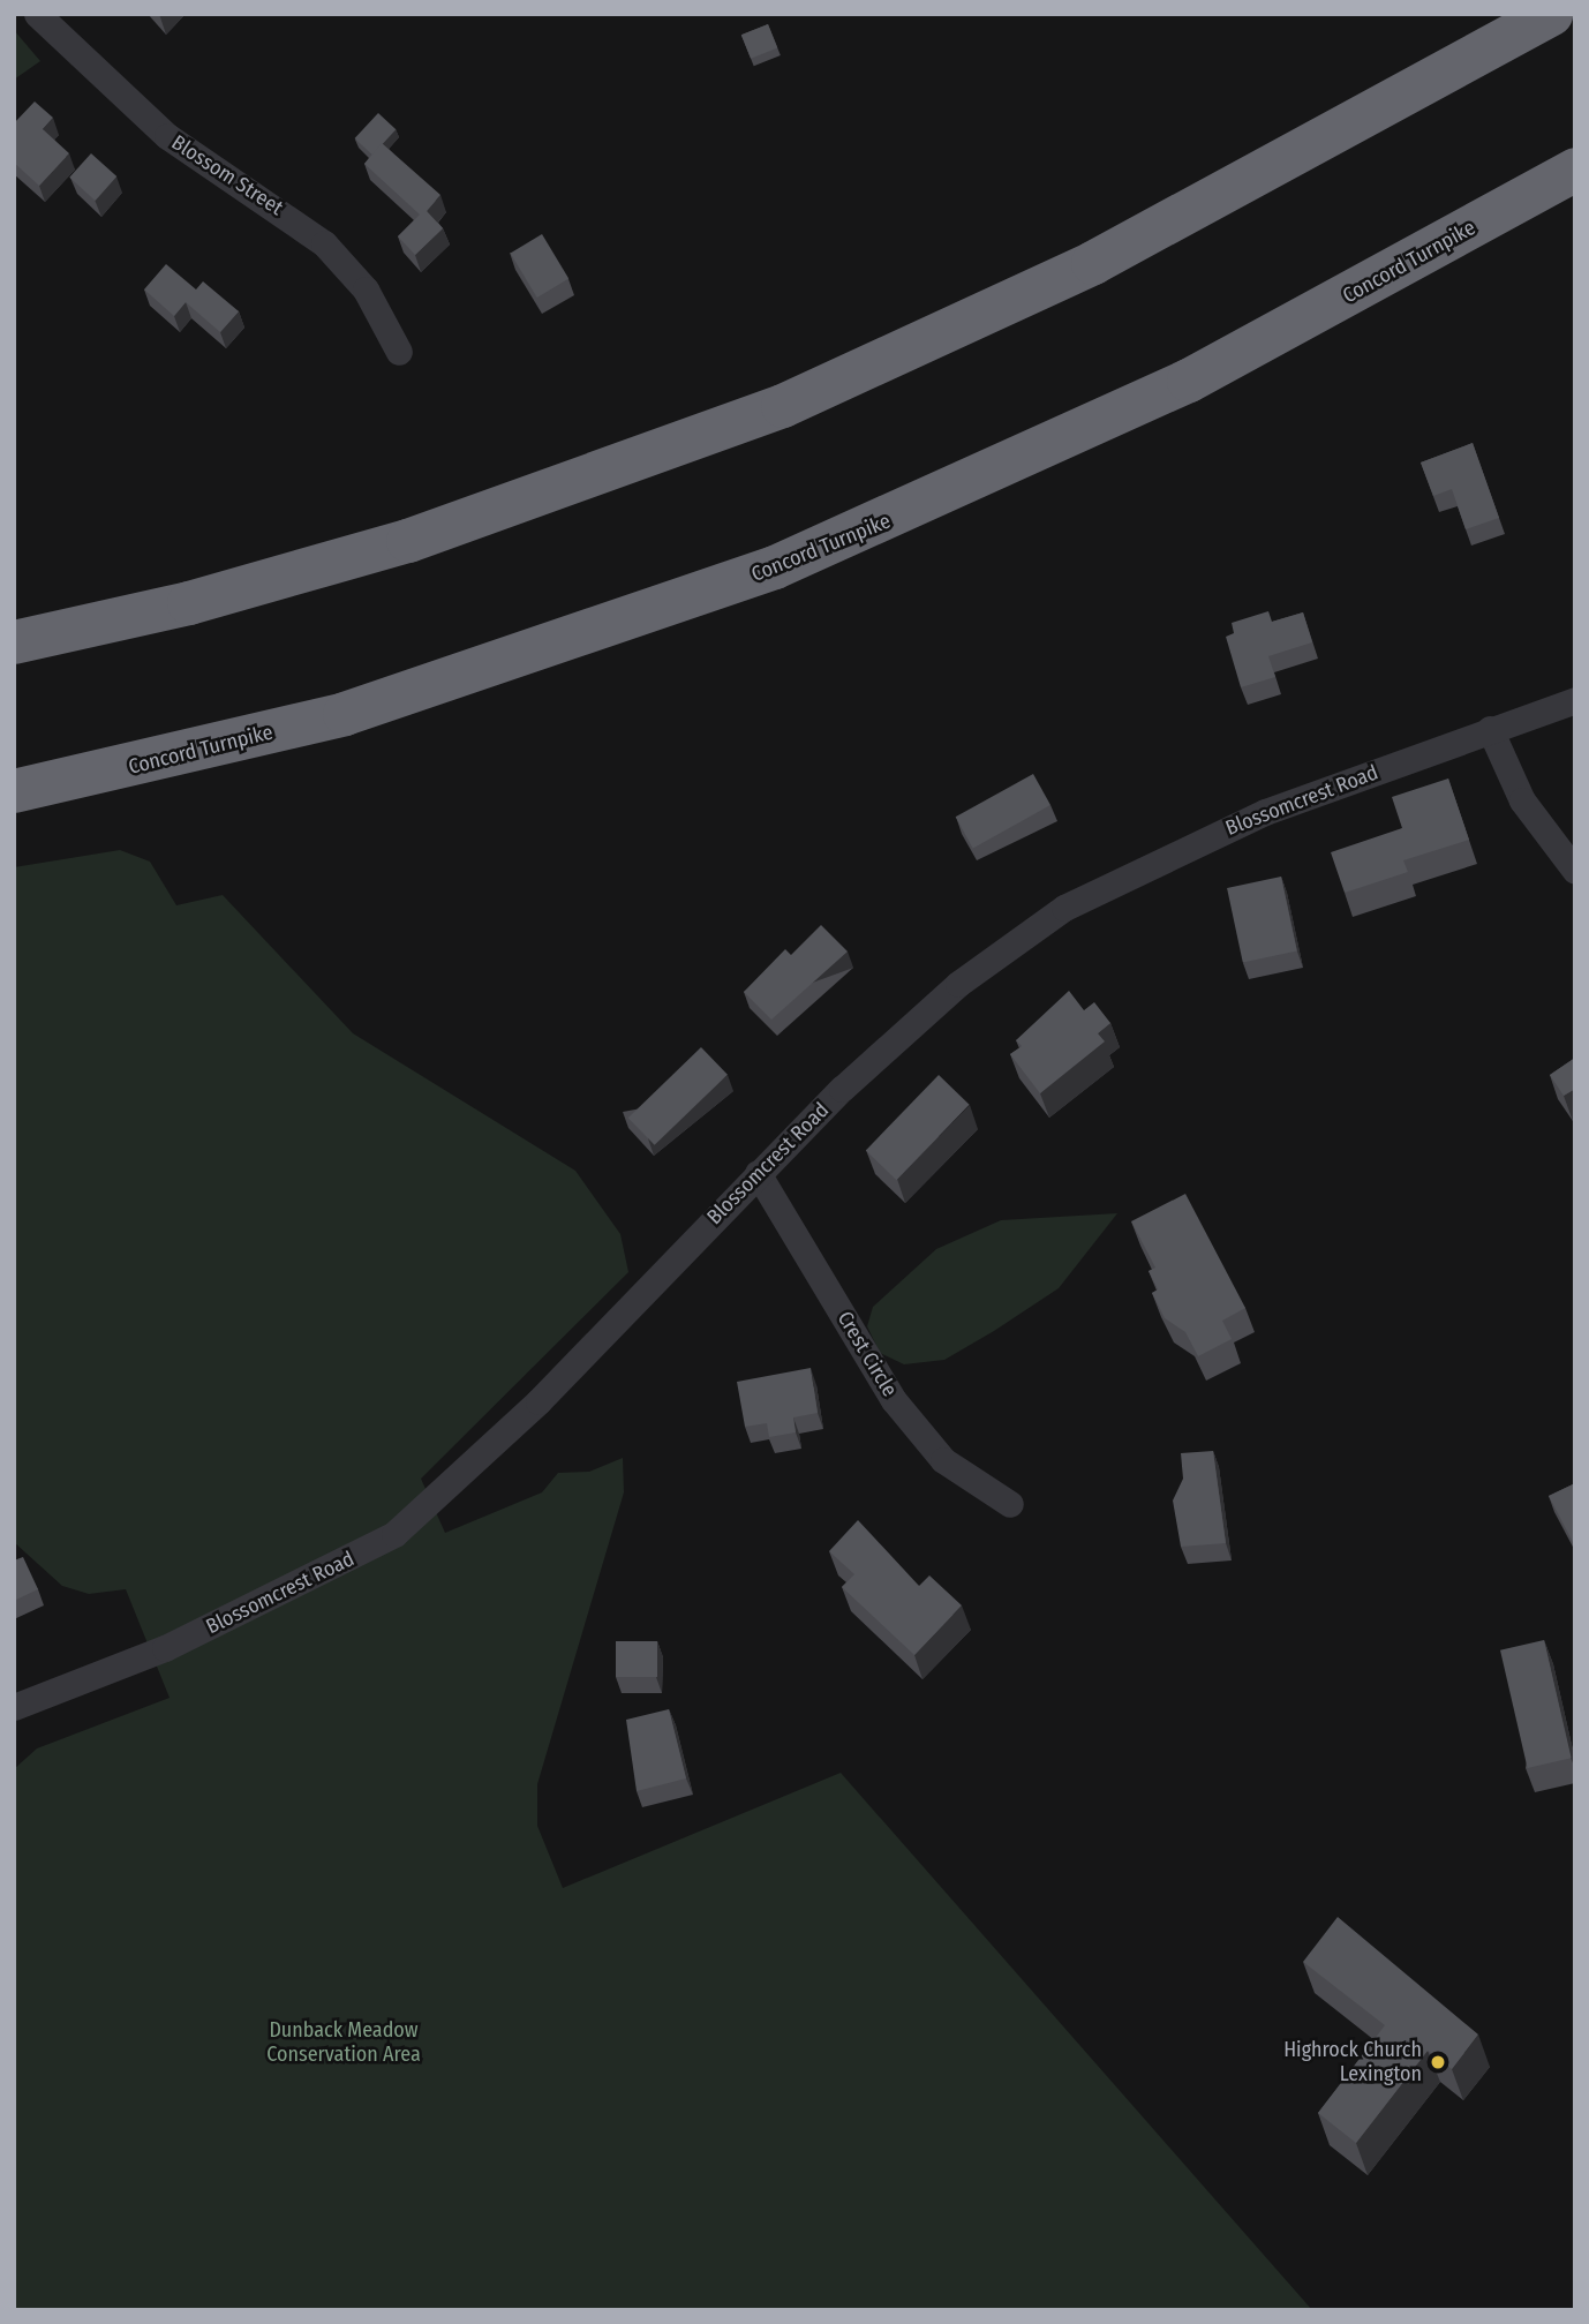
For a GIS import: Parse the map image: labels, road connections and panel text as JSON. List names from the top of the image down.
{
  "streets": {
    "highway": ["Concord Turnpike"],
    "street": ["Blossom Street", "Blossomcrest Road", "Crest Circle"]
  },
  "crossings": [
    ["Blossomcrest Road", "Crest Circle"]
  ],
  "parks": ["Dunback Meadow Conservation Area"],
  "places": ["Highrock Church Lexington"]
}
